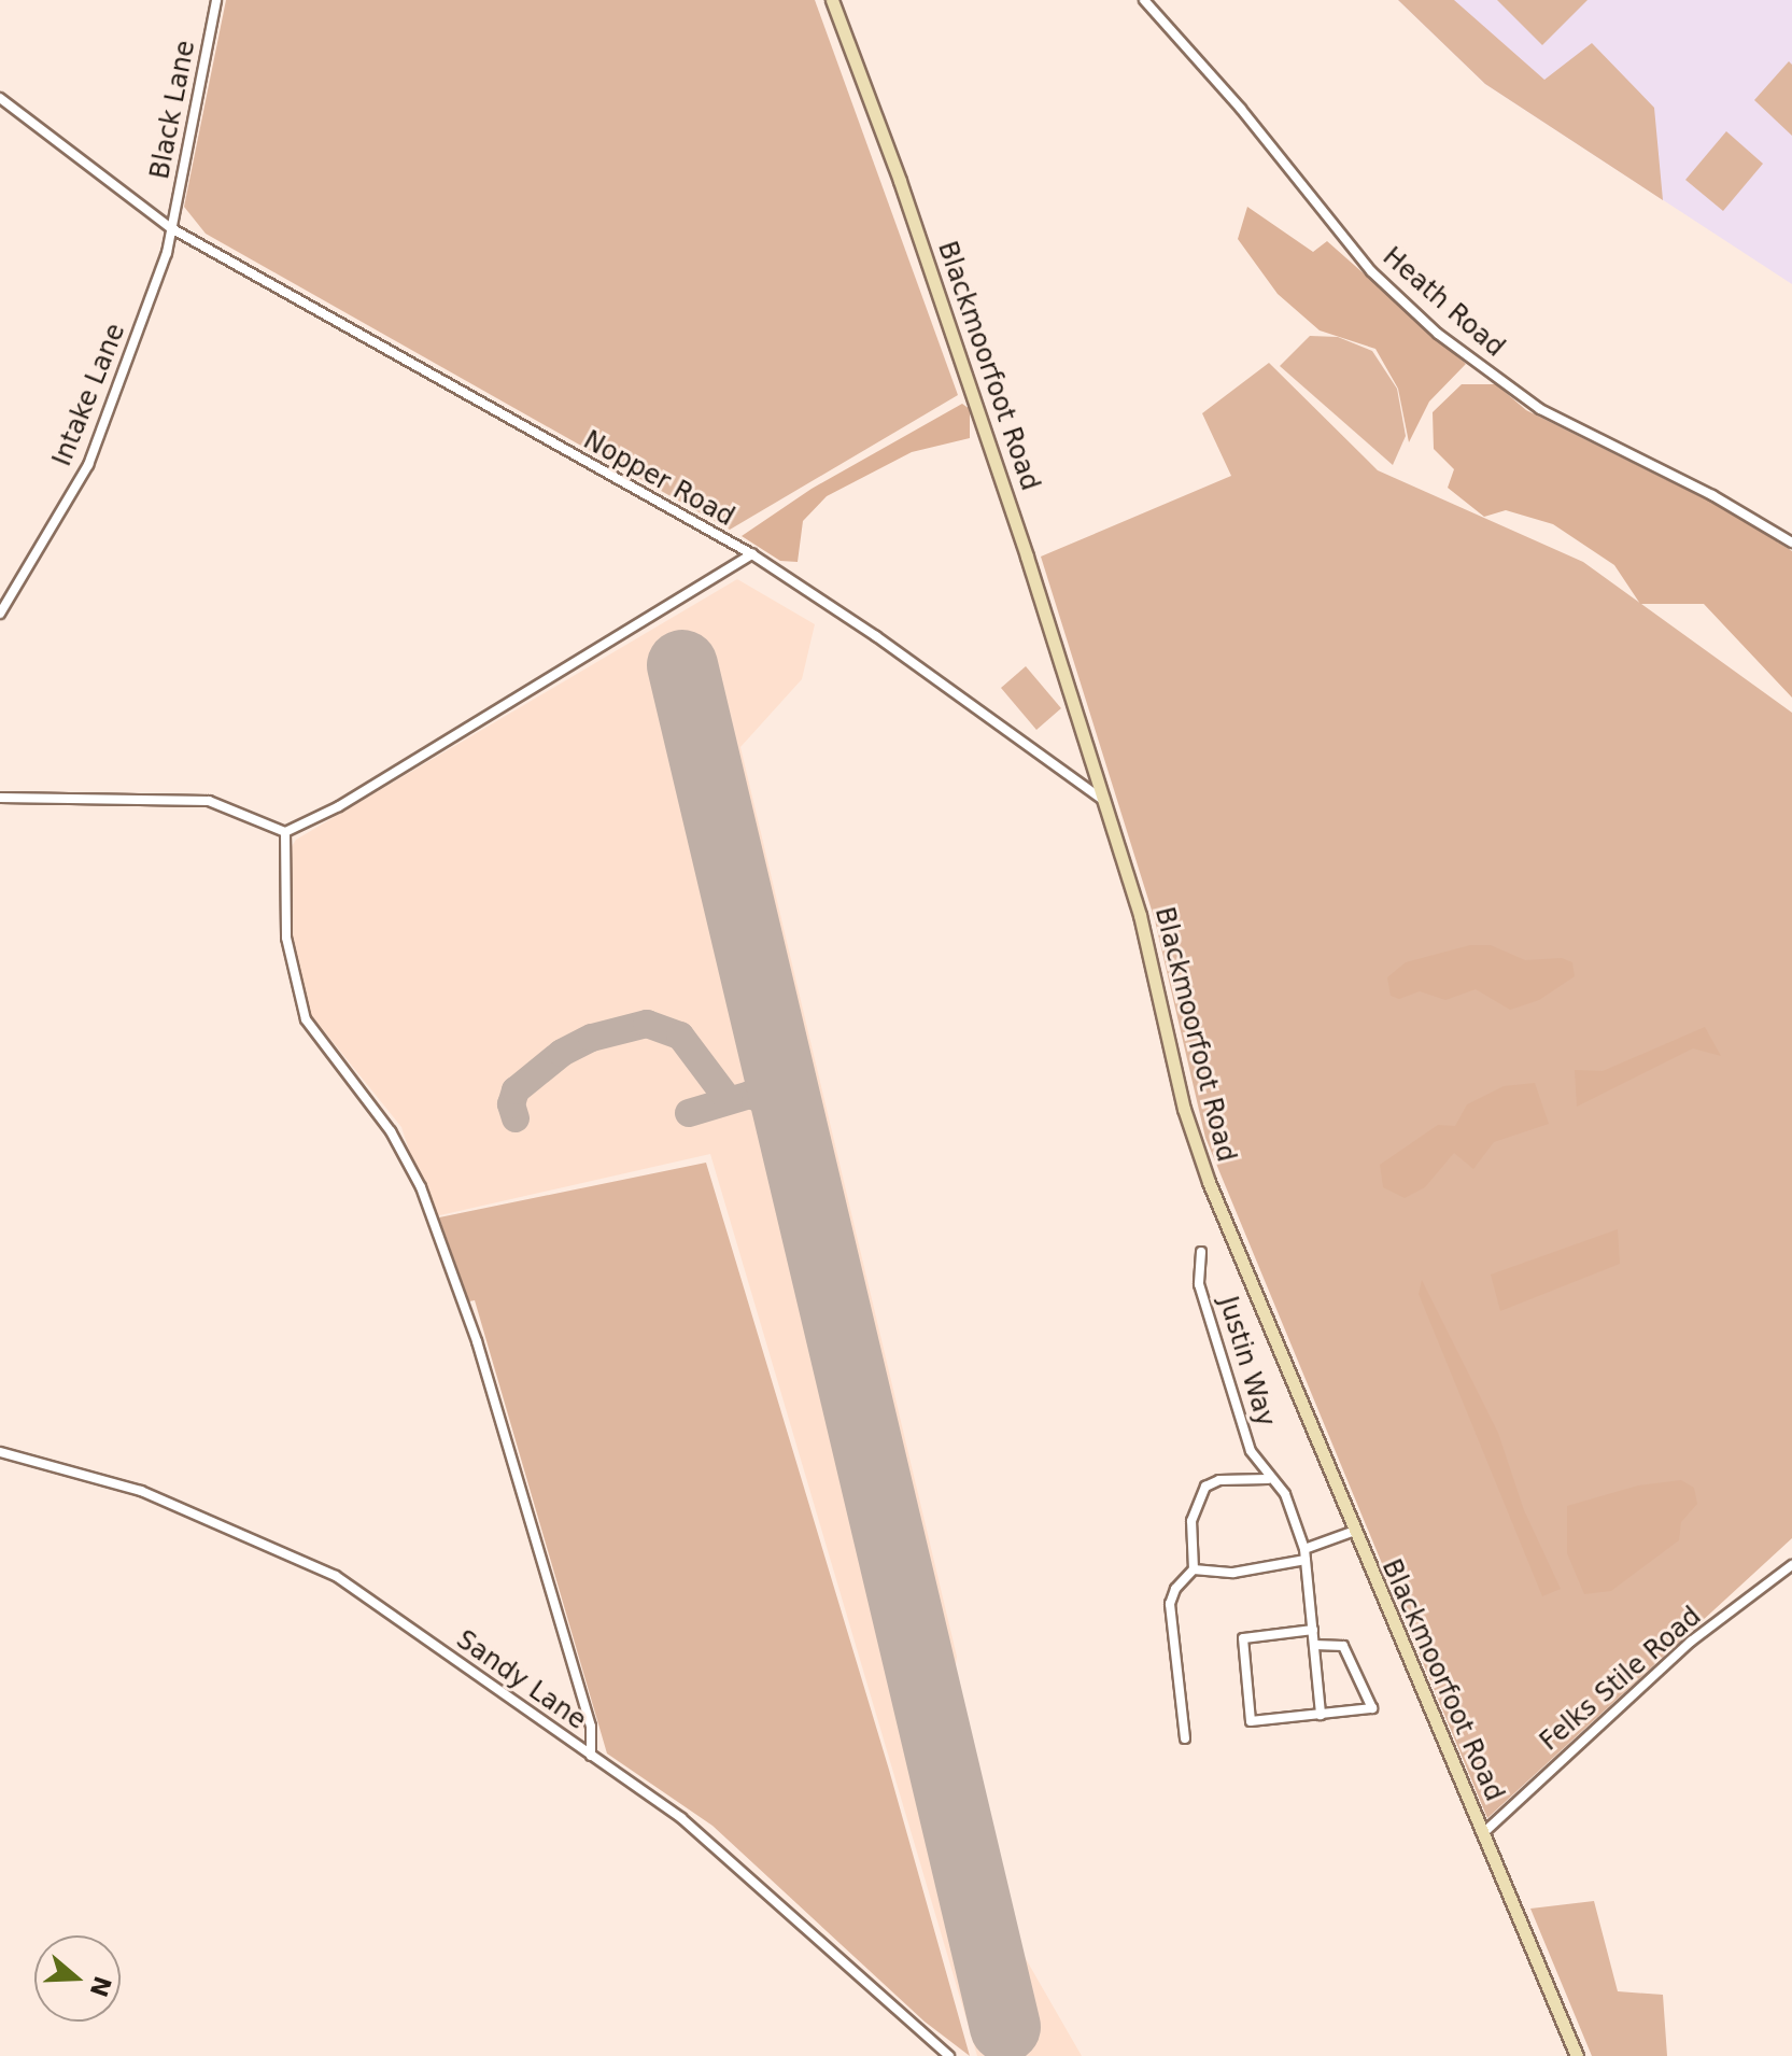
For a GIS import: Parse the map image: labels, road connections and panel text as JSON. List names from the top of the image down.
{
  "streets": {
    "street": [
      "Black Lane",
      "Heath Road",
      "Blackmoorfoot Road",
      "Intake Lane",
      "Nopper Road",
      "Justin Way",
      "Felks Stile Road",
      "Sandy Lane"
    ]
  },
  "crossings": [
    ["Black Lane", "Intake Lane"],
    ["Black Lane", "Nopper Road"],
    ["Blackmoorfoot Road", "Nopper Road"],
    ["Blackmoorfoot Road", "Felks Stile Road"],
    ["Intake Lane", "Nopper Road"]
  ],
  "north": "right"
}
